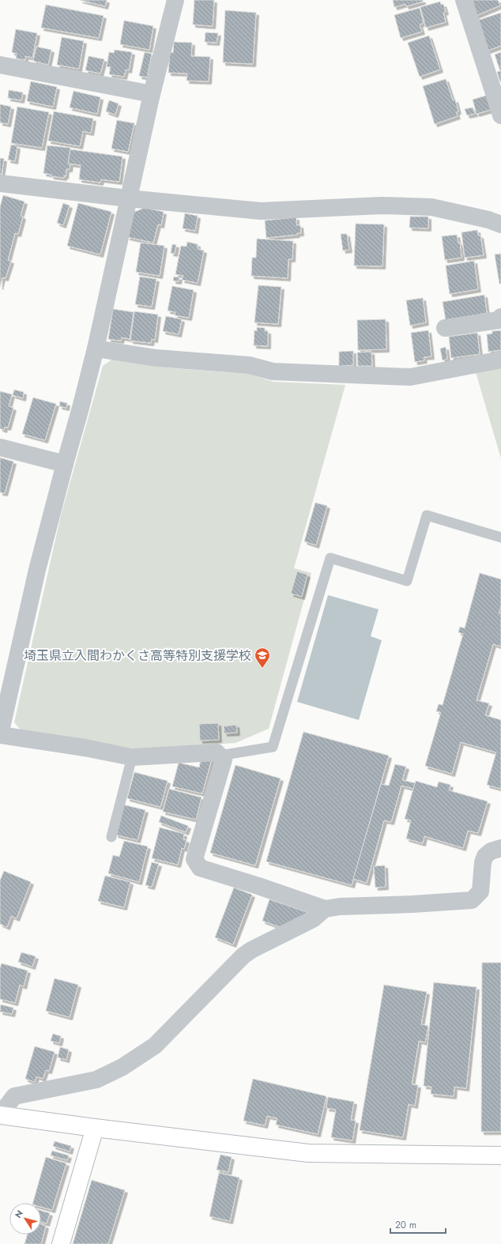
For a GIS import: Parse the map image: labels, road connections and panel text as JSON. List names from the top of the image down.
{
  "places": {
    "school or university": ["埼玉県立入間わかくさ高等特別支援学校"]
  },
  "scale_bar": "20 m",
  "north": "top left"
}
